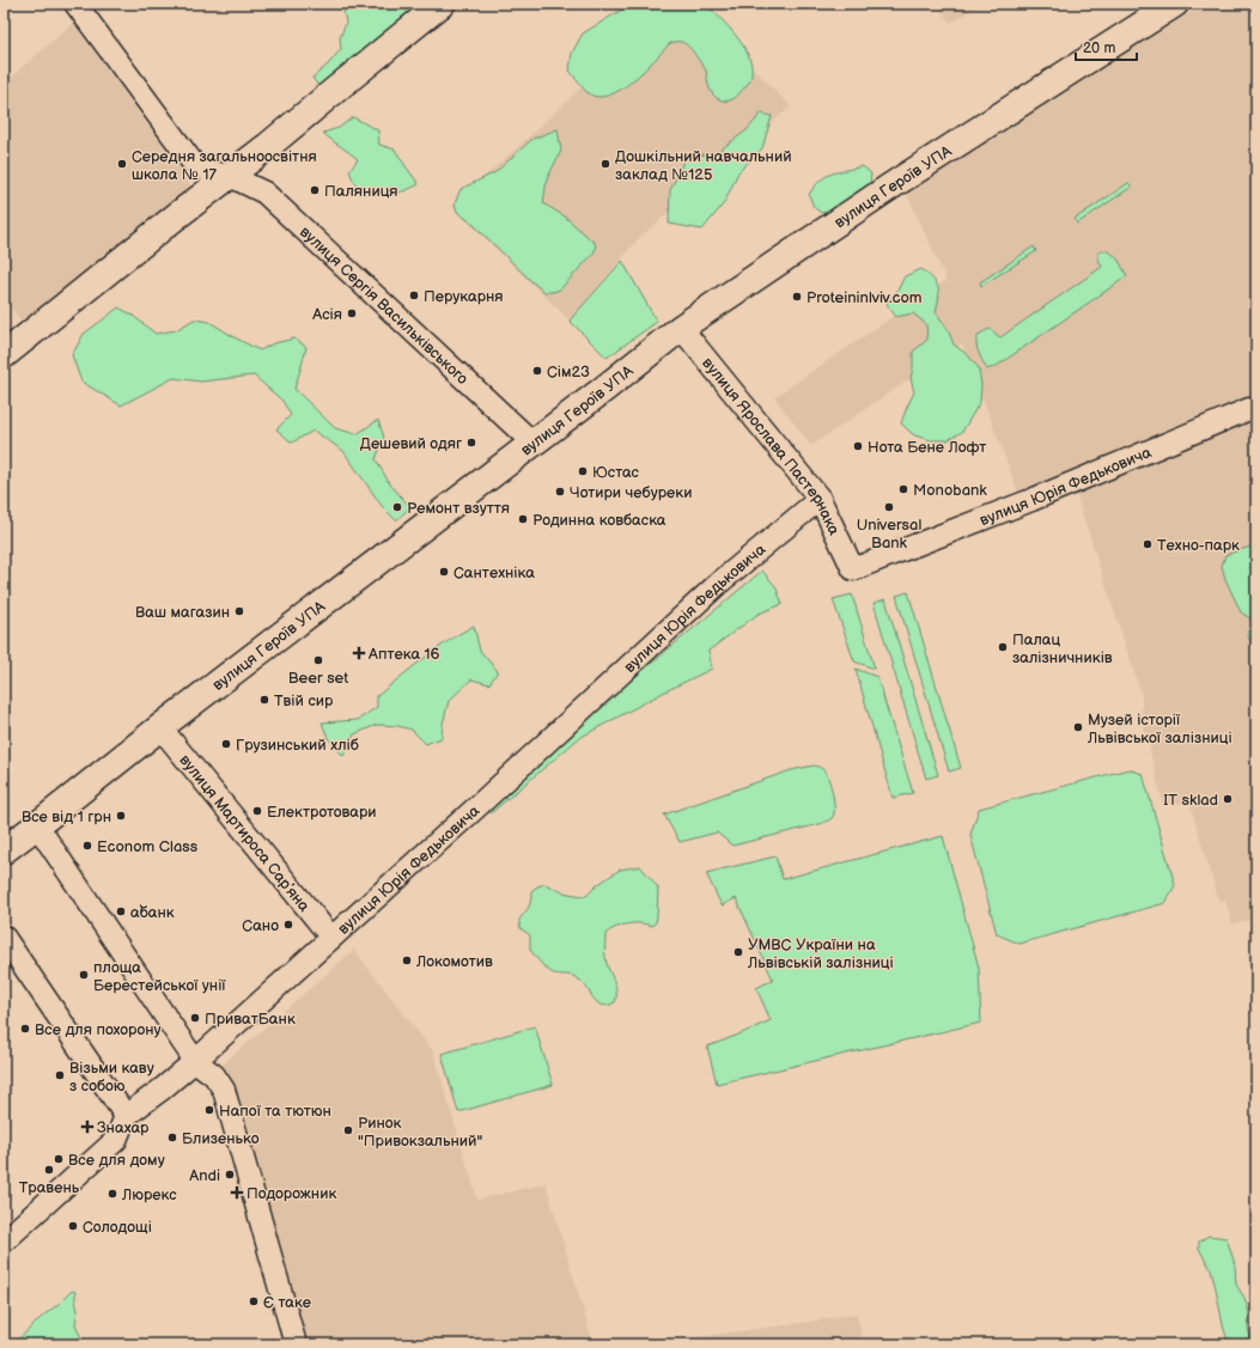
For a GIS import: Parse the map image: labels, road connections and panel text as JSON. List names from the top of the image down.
{
  "streets": {
    "main road": ["вулиця Героїв УПА"],
    "street": [
      "вулиця Сергія Васильківського",
      "вулиця Ярослава Пастернака",
      "вулиця Юрія Федьковича",
      "вулиця Мартироса Сарʼяна"
    ]
  },
  "crossings": [
    ["вулиця Героїв УПА", "вулиця Сергія Васильківського"],
    ["вулиця Героїв УПА", "вулиця Ярослава Пастернака"],
    ["вулиця Героїв УПА", "вулиця Мартироса Сарʼяна"],
    ["вулиця Ярослава Пастернака", "вулиця Юрія Федьковича"],
    ["вулиця Юрія Федьковича", "вулиця Мартироса Сарʼяна"]
  ],
  "places": {
    "other": [
      "Середня загальноосвітня школа № 17",
      "Дошкільний навчальний заклад №125",
      "Паляниця",
      "Перукарня",
      "Proteininlviv.com",
      "Асія",
      "Сім23",
      "Дешевий одяг",
      "Нота Бене Лофт",
      "Юстас",
      "Monobank",
      "Чотири чебуреки",
      "Ремонт взуття",
      "Universal Bank",
      "Родинна ковбаска",
      "Техно-парк",
      "Сантехніка",
      "Ваш магазин",
      "Палац залізничників",
      "Beer set",
      "Твій сир",
      "Музей історії Львівської залізниці",
      "Грузинський хліб",
      "IT sklad",
      "Електротовари",
      "Все від 1 грн",
      "Econom Class",
      "а̀банк",
      "Сано",
      "УМВС України на Львівській залізниці",
      "Локомотив",
      "площа Берестейської унії",
      "ПриватБанк",
      "Все для похорону",
      "Візьми каву з собою",
      "Напої та тютюн",
      "Ринок \"Привокзальний\"",
      "Близенько",
      "Все для дому",
      "Травень",
      "Andi",
      "Люрекс",
      "Солодощі",
      "Є таке"
    ],
    "health": ["Аптека 16", "Знахар", "Подорожник"]
  },
  "scale_bar": "20 m"
}
